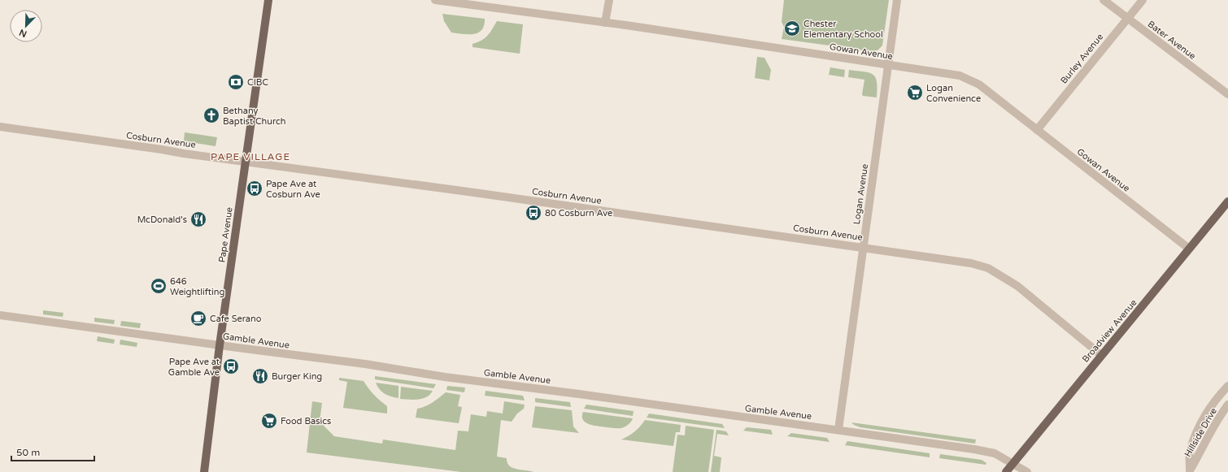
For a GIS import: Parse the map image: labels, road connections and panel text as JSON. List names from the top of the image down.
{
  "streets": {
    "main road": ["Pape Avenue", "Broadview Avenue"],
    "street": [
      "Bater Avenue",
      "Gowan Avenue",
      "Burley Avenue",
      "Cosburn Avenue",
      "Logan Avenue",
      "Gamble Avenue",
      "Hillside Drive"
    ]
  },
  "crossings": [
    ["Bater Avenue", "Burley Avenue"],
    ["Gowan Avenue", "Burley Avenue"],
    ["Gowan Avenue", "Logan Avenue"],
    ["Gowan Avenue", "Broadview Avenue"],
    ["Cosburn Avenue", "Logan Avenue"],
    ["Cosburn Avenue", "Pape Avenue"],
    ["Cosburn Avenue", "Broadview Avenue"],
    ["Logan Avenue", "Gamble Avenue"],
    ["Pape Avenue", "Gamble Avenue"],
    ["Broadview Avenue", "Gamble Avenue"]
  ],
  "districts": ["PAPE VILLAGE"],
  "places": {
    "school or university": ["Chester Elementary School"],
    "bank": ["CIBC"],
    "supermarket": ["Logan Convenience", "Food Basics"],
    "church": ["Bethany Baptist Church"],
    "bus stop": ["Pape Ave at Cosburn Ave", "80 Cosburn Ave", "Pape Ave at Gamble Ave"],
    "restaurant": ["McDonald's", "Burger King"],
    "sports": ["646 Weightlifting"],
    "cafe": ["Cafe Serano"]
  },
  "scale_bar": "50 m",
  "north": "bottom left"
}
